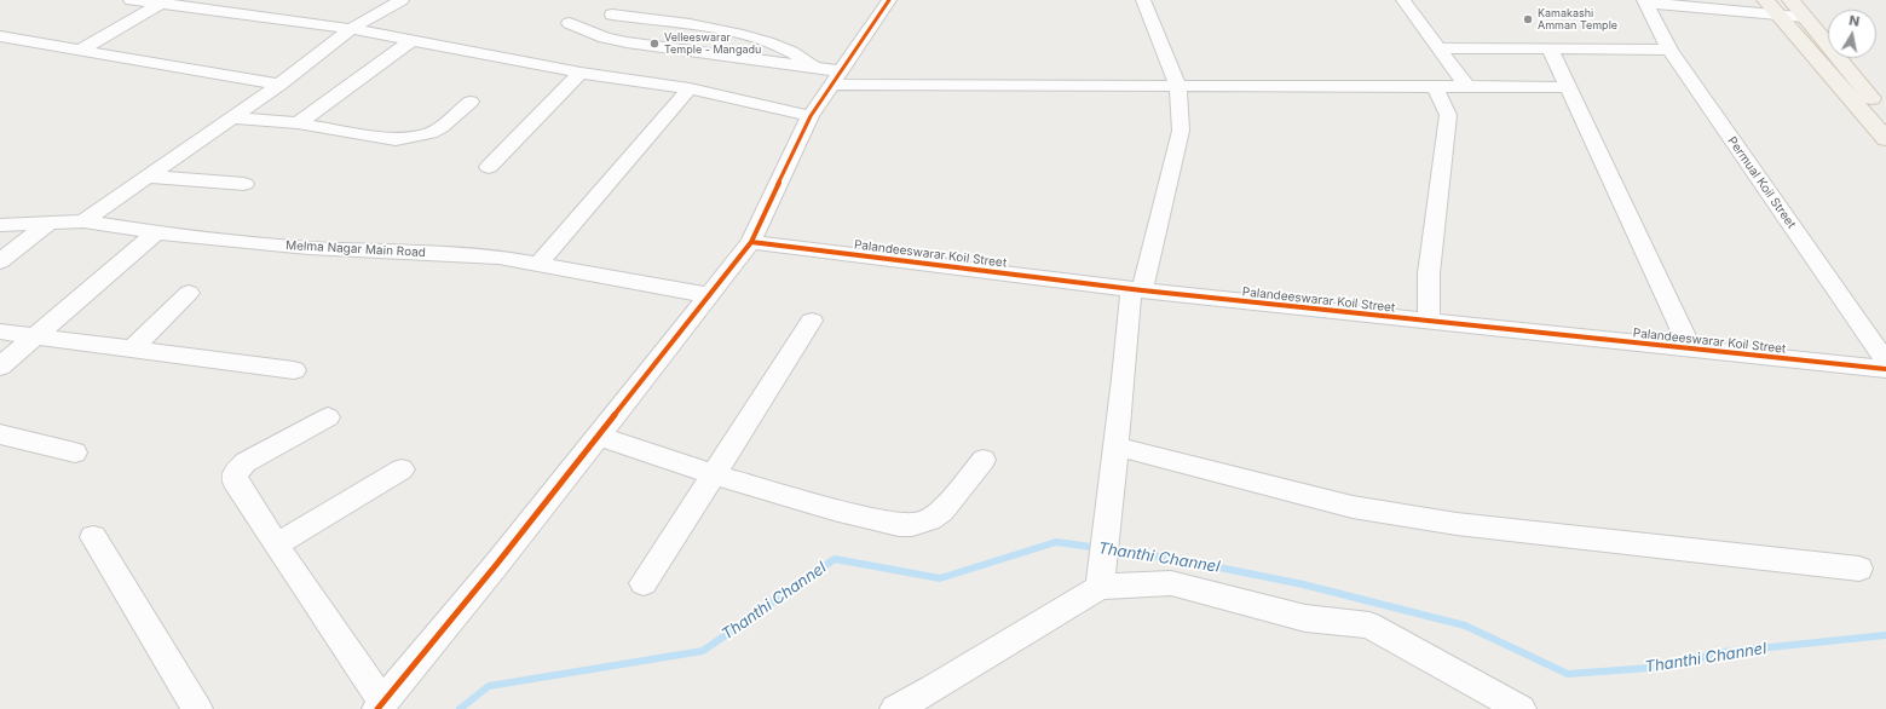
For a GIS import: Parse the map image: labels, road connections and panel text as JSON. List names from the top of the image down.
{
  "streets": {
    "street": ["Permual Koil Street", "Melma Nagar Main Road", "Palandeeswarar Koil Street"]
  },
  "water": ["Thanthi Channel"],
  "places": ["Kamakashi Amman Temple", "Velleeswarar Temple - Mangadu"],
  "north": "top"
}
